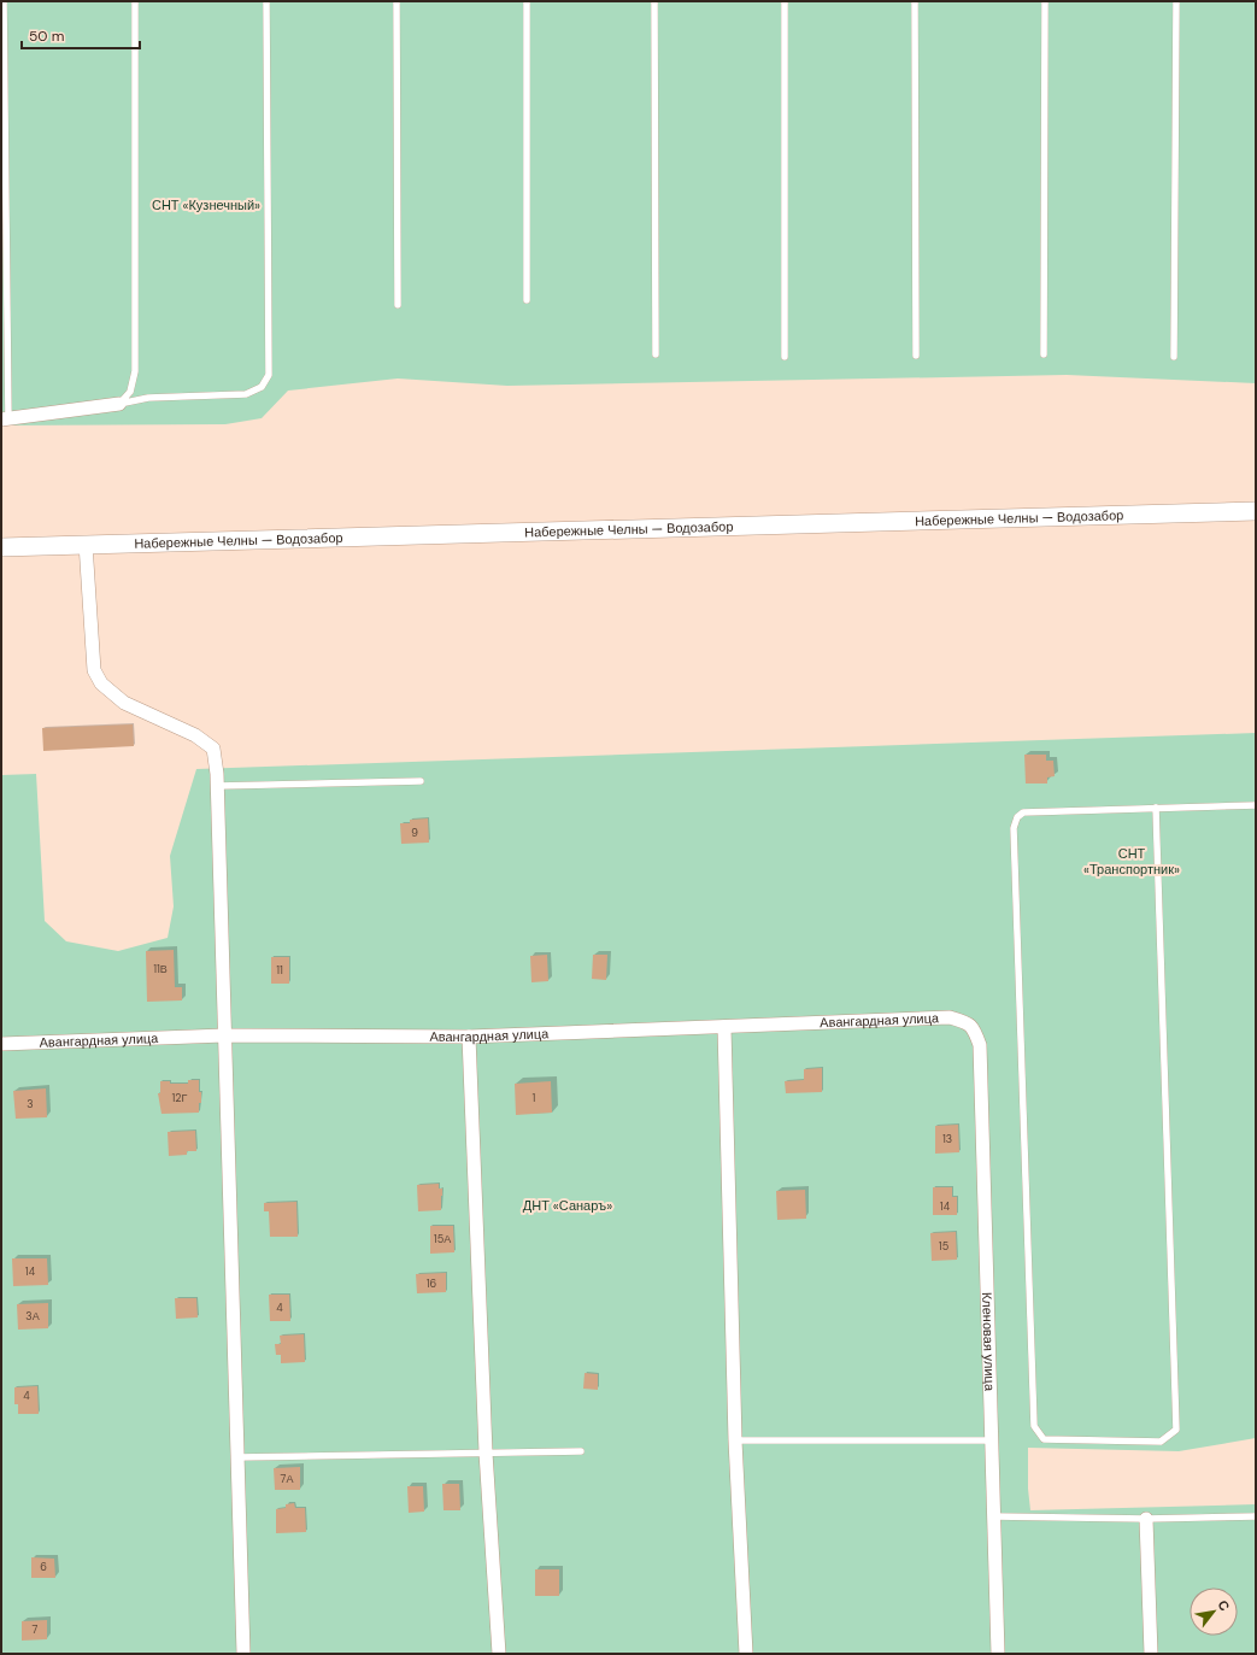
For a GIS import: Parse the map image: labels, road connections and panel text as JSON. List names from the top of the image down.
{
  "streets": {
    "main road": ["Набережные Челны — Водозабор"],
    "street": ["Авангардная улица", "Кленовая улица"]
  },
  "crossings": [
    ["Авангардная улица", "Кленовая улица"]
  ],
  "parks": ["СНТ «Кузнечный»", "СНТ «Транспортник»", "ДНТ «Санаръ»"],
  "house_numbers": [
    "9",
    "11В",
    "11",
    "12Г",
    "1",
    "3",
    "13",
    "14",
    "15А",
    "15",
    "14",
    "16",
    "4",
    "3А",
    "4",
    "7А",
    "6",
    "7"
  ],
  "scale_bar": "50 m",
  "north": "top right"
}
